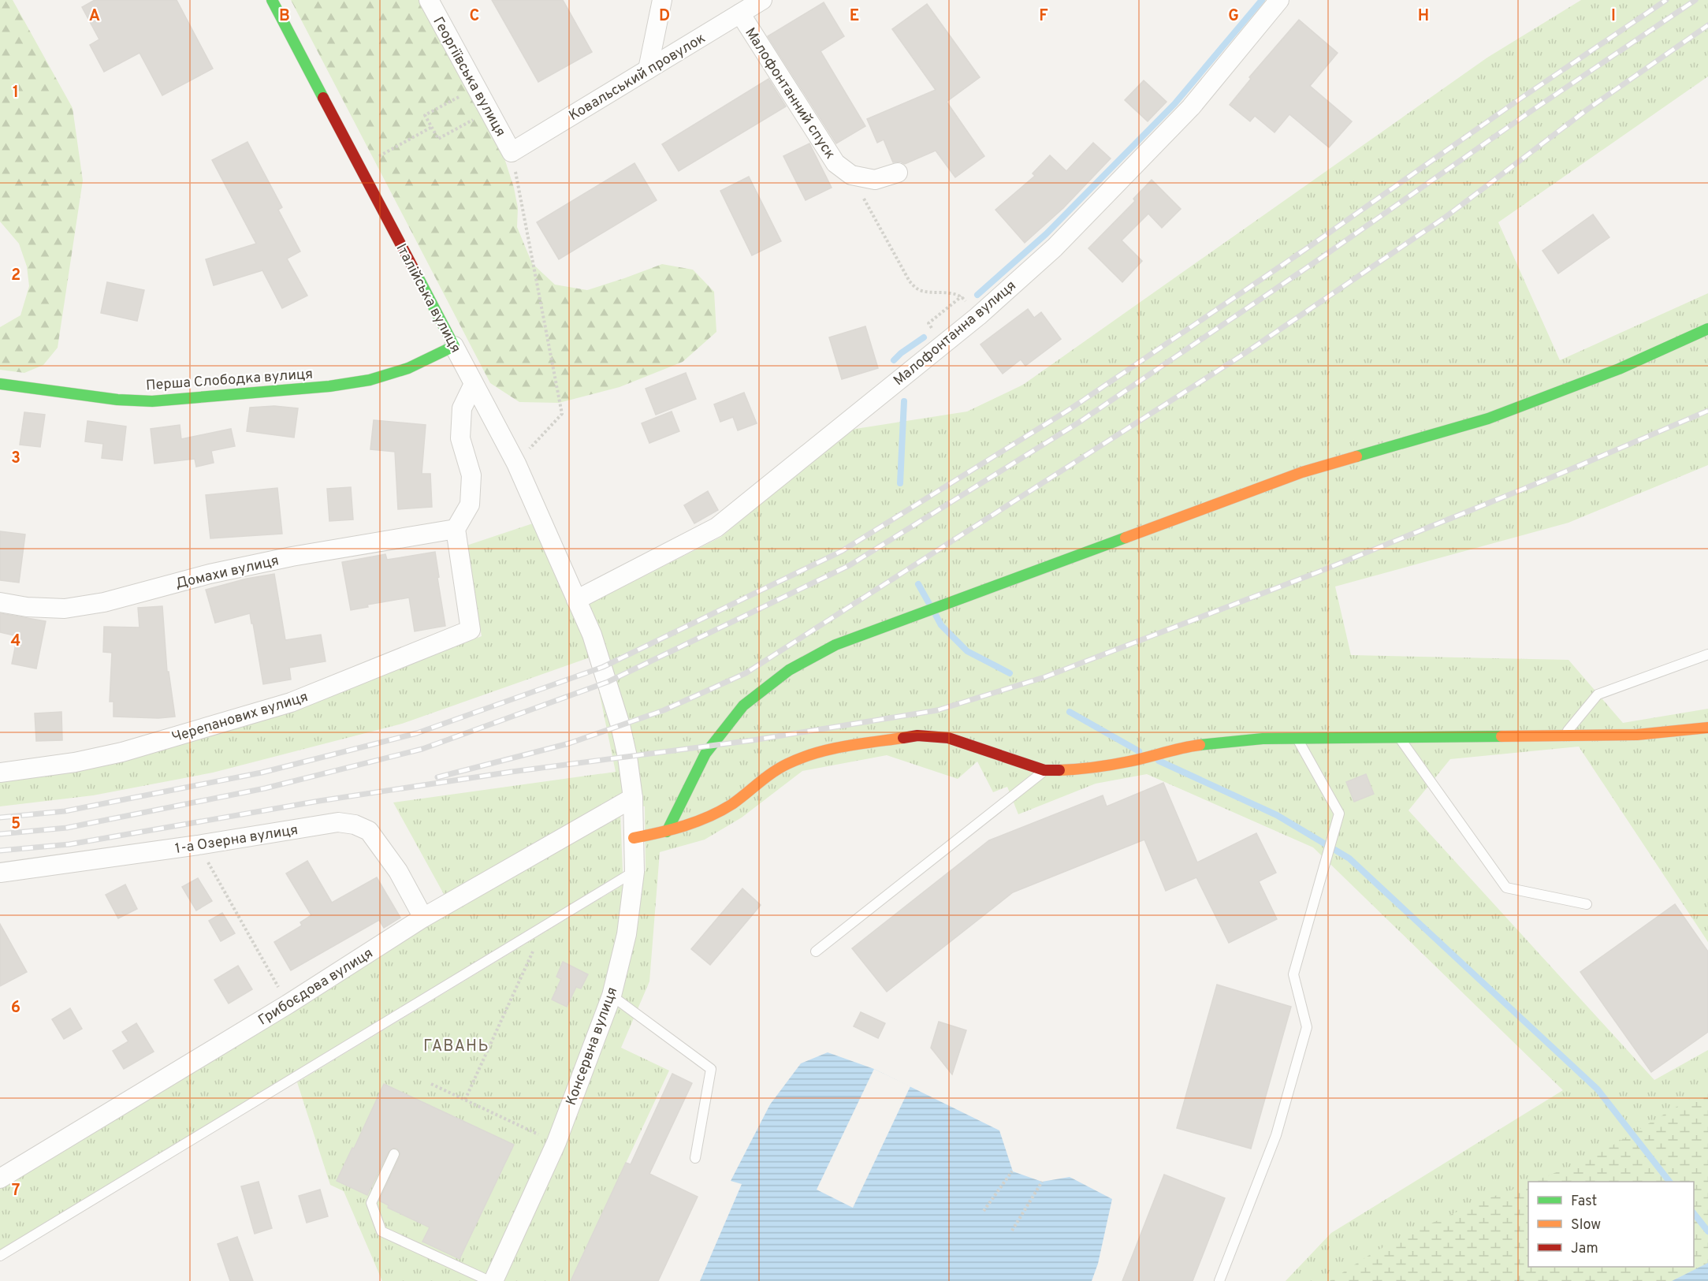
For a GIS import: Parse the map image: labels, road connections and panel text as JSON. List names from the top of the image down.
{
  "streets": {
    "street": [
      "Георгіївська вулиця",
      "Ковальський провулок",
      "Малофонтанний спуск",
      "Італійська вулиця",
      "Малофонтанна вулиця",
      "Перша Слободка вулиця",
      "Домахи вулиця",
      "Черепанових вулиця",
      "1-а Озерна вулиця",
      "Грибоєдова вулиця",
      "Консервна вулиця"
    ]
  },
  "crossings": [
    ["Георгіївська вулиця", "Ковальський провулок"],
    ["Ковальський провулок", "Малофонтанний спуск"],
    ["Італійська вулиця", "Малофонтанна вулиця"],
    ["Італійська вулиця", "Перша Слободка вулиця"],
    ["Італійська вулиця", "Грибоєдова вулиця"],
    ["Італійська вулиця", "Консервна вулиця"],
    ["Домахи вулиця", "Черепанових вулиця"],
    ["1-а Озерна вулиця", "Грибоєдова вулиця"],
    ["Грибоєдова вулиця", "Консервна вулиця"]
  ],
  "districts": ["ГАВАНЬ"],
  "legend": ["Fast", "Slow", "Jam"],
  "grid": {
    "columns": [
      "A",
      "B",
      "C",
      "D",
      "E",
      "F",
      "G",
      "H",
      "I"
    ],
    "rows": [
      "1",
      "2",
      "3",
      "4",
      "5",
      "6",
      "7"
    ]
  }
}
